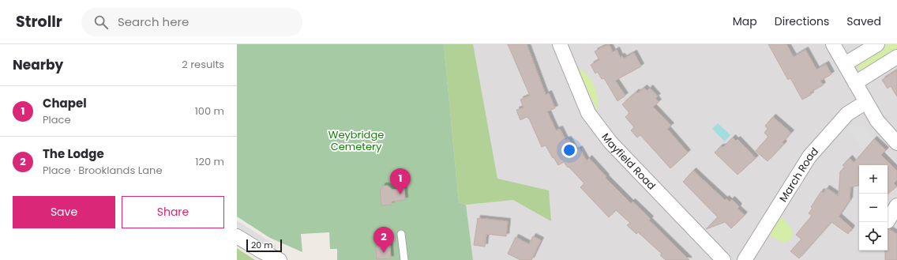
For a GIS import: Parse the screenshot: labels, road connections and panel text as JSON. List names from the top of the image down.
{
  "streets": {
    "street": ["Mayfield Road", "March Road"]
  },
  "parks": ["Weybridge Cemetery"],
  "scale_bar": "20 m",
  "page": {
    "header": "Strollr",
    "search": "Search here",
    "nav": ["Map", "Directions", "Saved"],
    "heading": ["Nearby", "2 results"],
    "list": [
      {
        "mark": "1",
        "name": "Chapel",
        "note": "Place",
        "value": "100 m"
      },
      {
        "mark": "2",
        "name": "The Lodge",
        "note": "Place · Brooklands Lane",
        "value": "120 m"
      }
    ],
    "map_buttons": ["+", "−"],
    "pins": ["1", "2"],
    "buttons": ["Save", "Share"],
    "scale": "20 m"
  }
}
